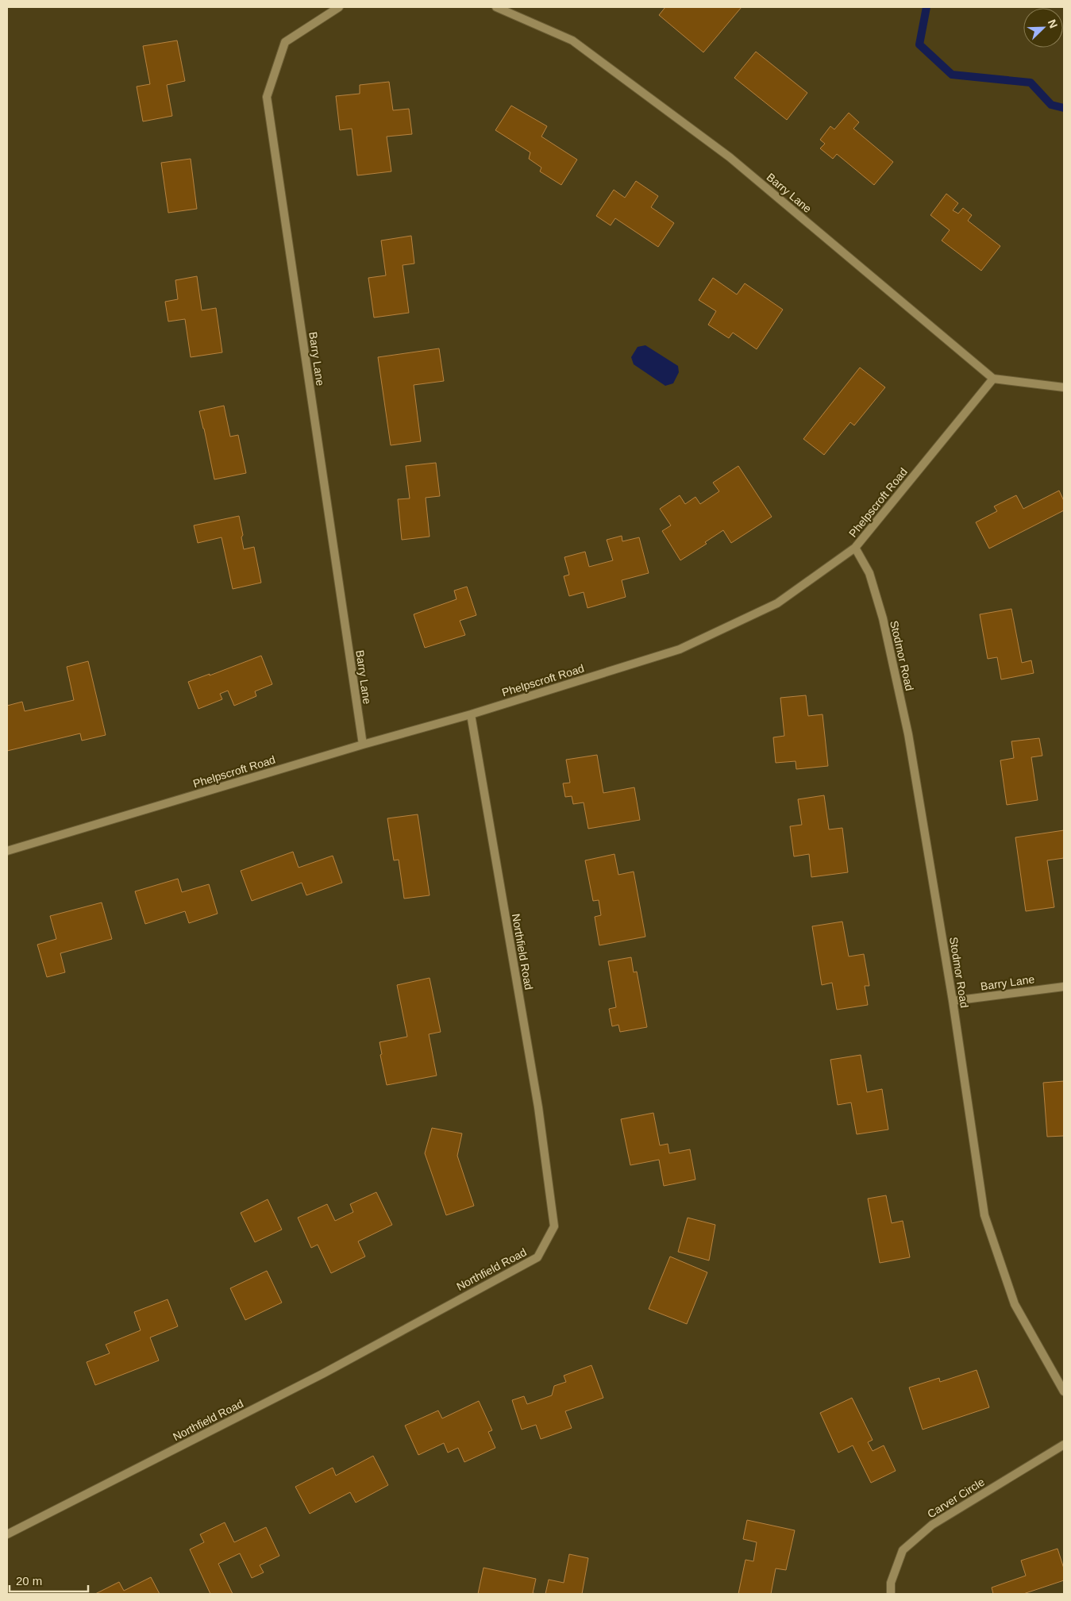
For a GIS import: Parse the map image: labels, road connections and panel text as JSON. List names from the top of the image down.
{
  "streets": {
    "street": [
      "Barry Lane",
      "Phelpscroft Road",
      "Stodmor Road",
      "Northfield Road",
      "Carver Circle"
    ]
  },
  "crossings": [
    ["Barry Lane", "Phelpscroft Road"],
    ["Barry Lane", "Stodmor Road"],
    ["Phelpscroft Road", "Stodmor Road"],
    ["Phelpscroft Road", "Northfield Road"]
  ],
  "scale_bar": "20 m",
  "north": "top right"
}
